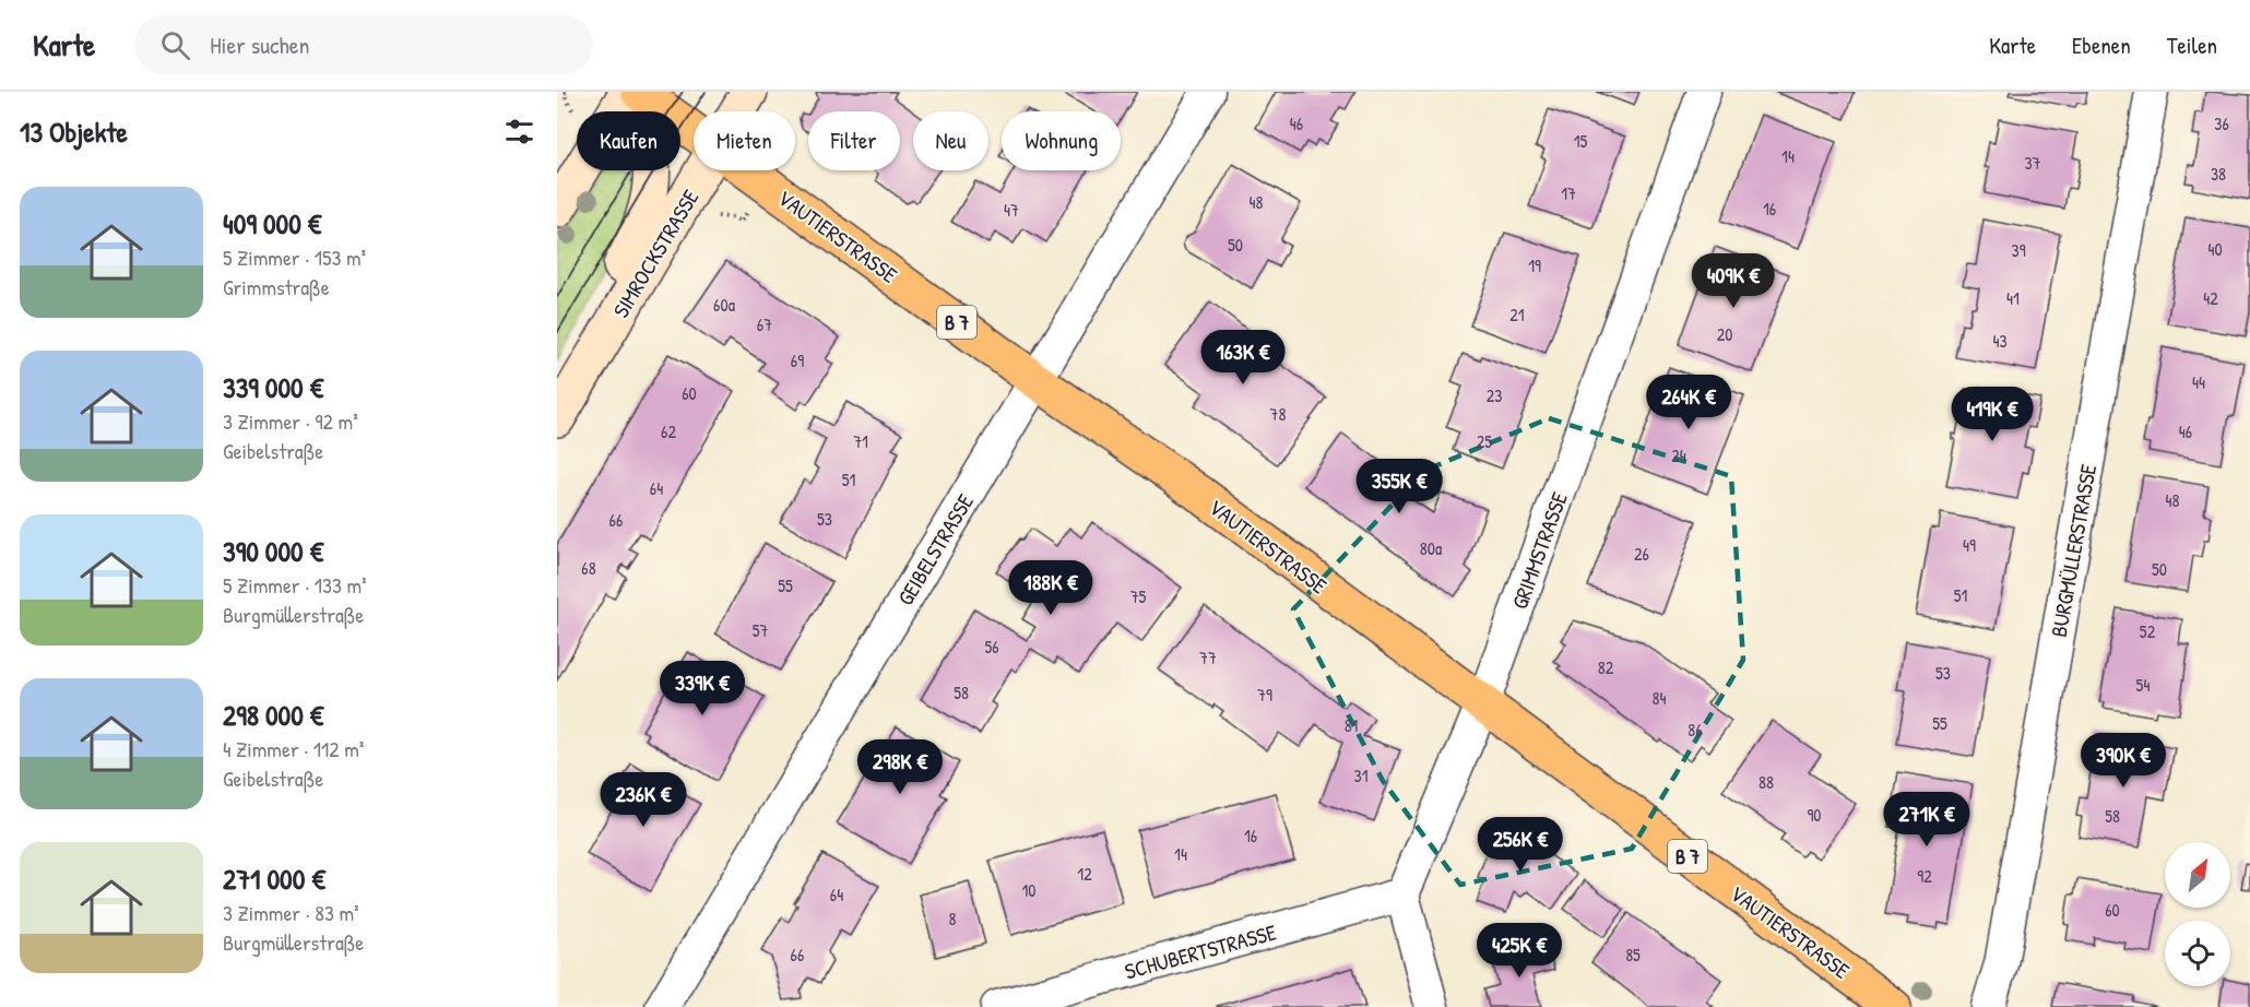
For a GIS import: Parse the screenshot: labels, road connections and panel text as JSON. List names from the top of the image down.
{
  "streets": {
    "main road": ["VAUTIERSTRASSE", "SIMROCKSTRASSE", "B 7"],
    "street": [
      "GEIBELSTRASSE",
      "GRIMMSTRASSE",
      "BURGMÜLLERSTRASSE",
      "SCHUBERTSTRASSE"
    ]
  },
  "crossings": [
    ["VAUTIERSTRASSE", "GEIBELSTRASSE"],
    ["VAUTIERSTRASSE", "GRIMMSTRASSE"],
    ["GRIMMSTRASSE", "SCHUBERTSTRASSE"]
  ],
  "house_numbers": [
    "46",
    "36",
    "15",
    "14",
    "37",
    "38",
    "17",
    "48",
    "16",
    "47",
    "50",
    "40",
    "39",
    "19",
    "41",
    "42",
    "60a",
    "21",
    "67",
    "20",
    "43",
    "69",
    "44",
    "60",
    "23",
    "78",
    "62",
    "46",
    "71",
    "25",
    "24",
    "51",
    "64",
    "48",
    "53",
    "66",
    "49",
    "80a",
    "26",
    "68",
    "50",
    "55",
    "51",
    "75",
    "57",
    "52",
    "56",
    "77",
    "82",
    "53",
    "54",
    "58",
    "79",
    "84",
    "55",
    "81",
    "86",
    "31",
    "88",
    "90",
    "58",
    "16",
    "14",
    "12",
    "92",
    "10",
    "64",
    "60",
    "8",
    "66",
    "85"
  ],
  "north": "top right",
  "page": {
    "header": "Karte",
    "search": "Hier suchen",
    "nav": ["Karte", "Ebenen", "Teilen"],
    "heading": "13 Objekte",
    "chip": [
      "Kaufen",
      "Mieten",
      "Filter",
      "Neu",
      "Wohnung"
    ],
    "list": [
      {
        "name": "409 000 €",
        "note": "5 Zimmer · 153 m² · Grimmstraße"
      },
      {
        "name": "339 000 €",
        "note": "3 Zimmer · 92 m² · Geibelstraße"
      },
      {
        "name": "390 000 €",
        "note": "5 Zimmer · 133 m² · Burgmüllerstraße"
      },
      {
        "name": "298 000 €",
        "note": "4 Zimmer · 112 m² · Geibelstraße"
      },
      {
        "name": "271 000 €",
        "note": "3 Zimmer · 83 m² · Burgmüllerstraße"
      }
    ],
    "price": [
      "409K €",
      "163K €",
      "264K €",
      "419K €",
      "355K €",
      "188K €",
      "339K €",
      "390K €",
      "298K €",
      "236K €",
      "271K €",
      "256K €",
      "425K €"
    ]
  }
}
